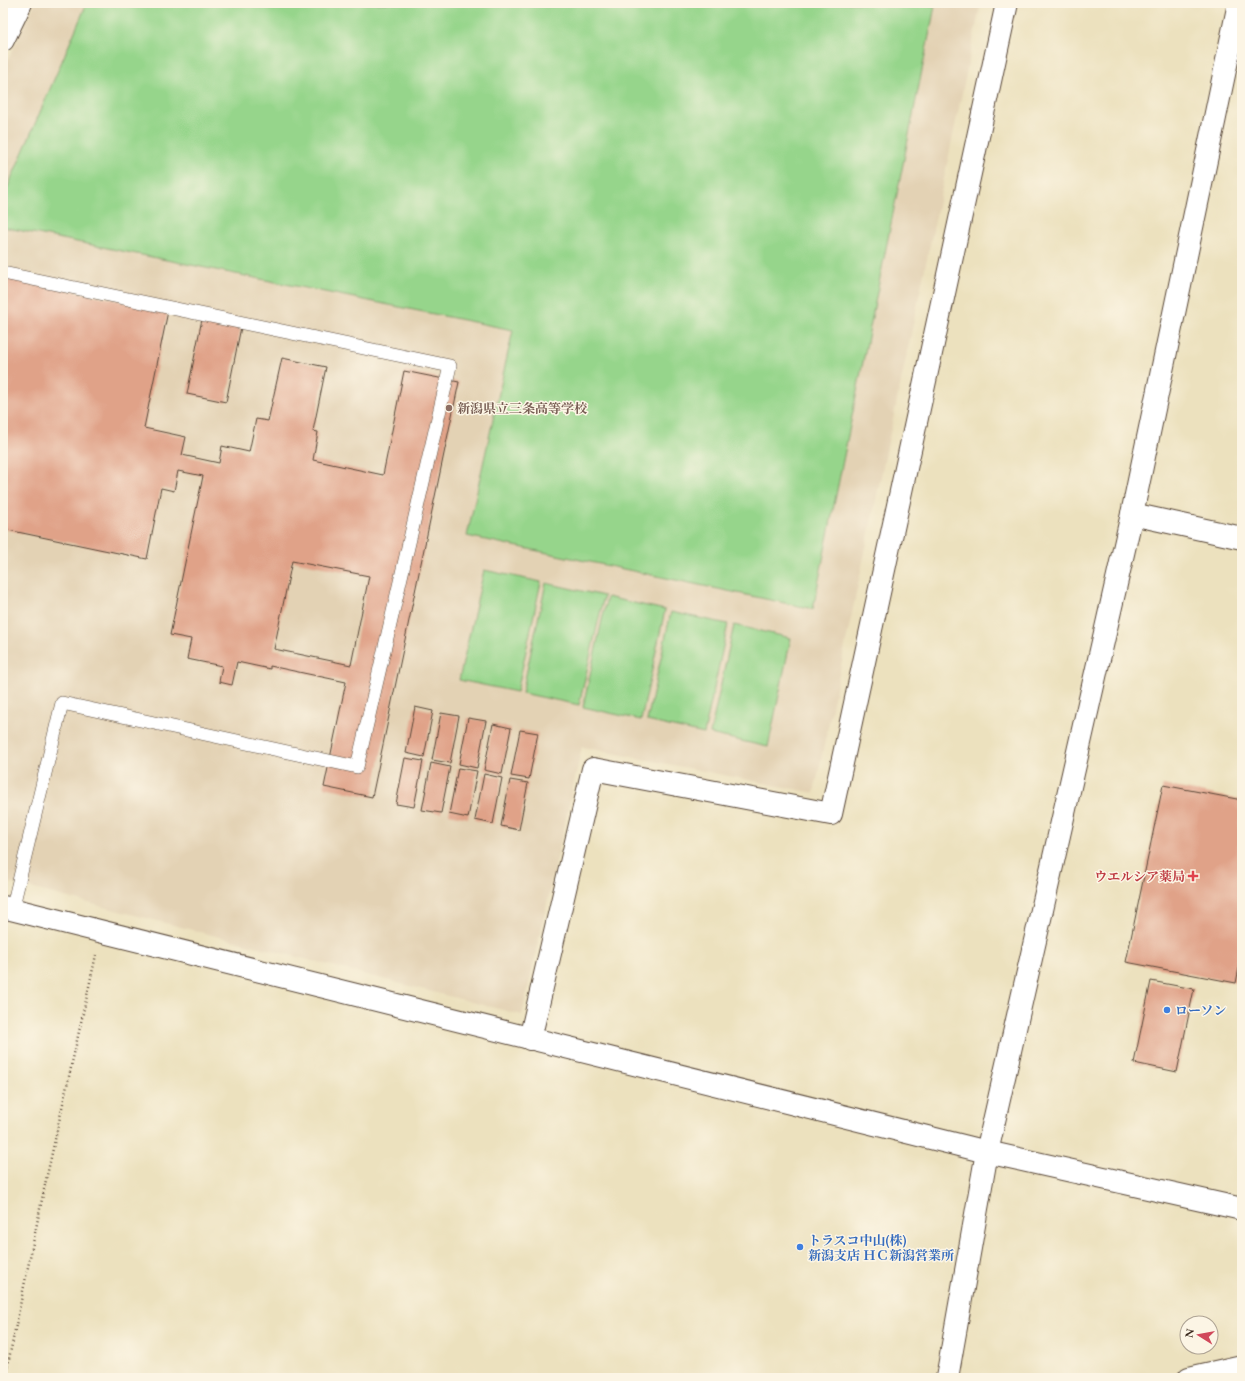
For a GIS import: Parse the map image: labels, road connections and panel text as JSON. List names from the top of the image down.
{
  "places": {
    "other": ["新潟県立三条高等学校", "ローソン", "トラスコ中山(株) 新潟支店 ＨＣ新潟営業所"],
    "health": ["ウエルシア薬局"]
  },
  "north": "left"
}
